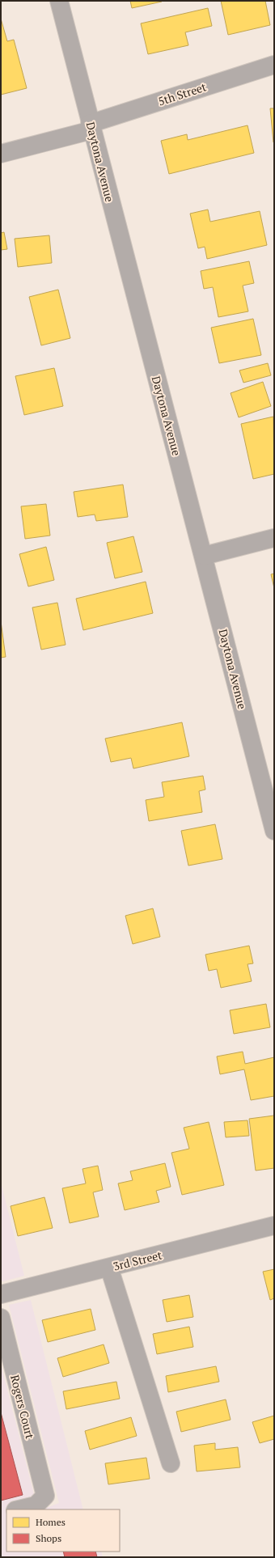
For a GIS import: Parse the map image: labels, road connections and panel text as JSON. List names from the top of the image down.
{
  "streets": {
    "street": [
      "5th Street",
      "Daytona Avenue",
      "3rd Street",
      "Rogers Court"
    ]
  },
  "crossings": [
    ["5th Street", "Daytona Avenue"]
  ],
  "legend": ["Homes", "Shops"]
}
